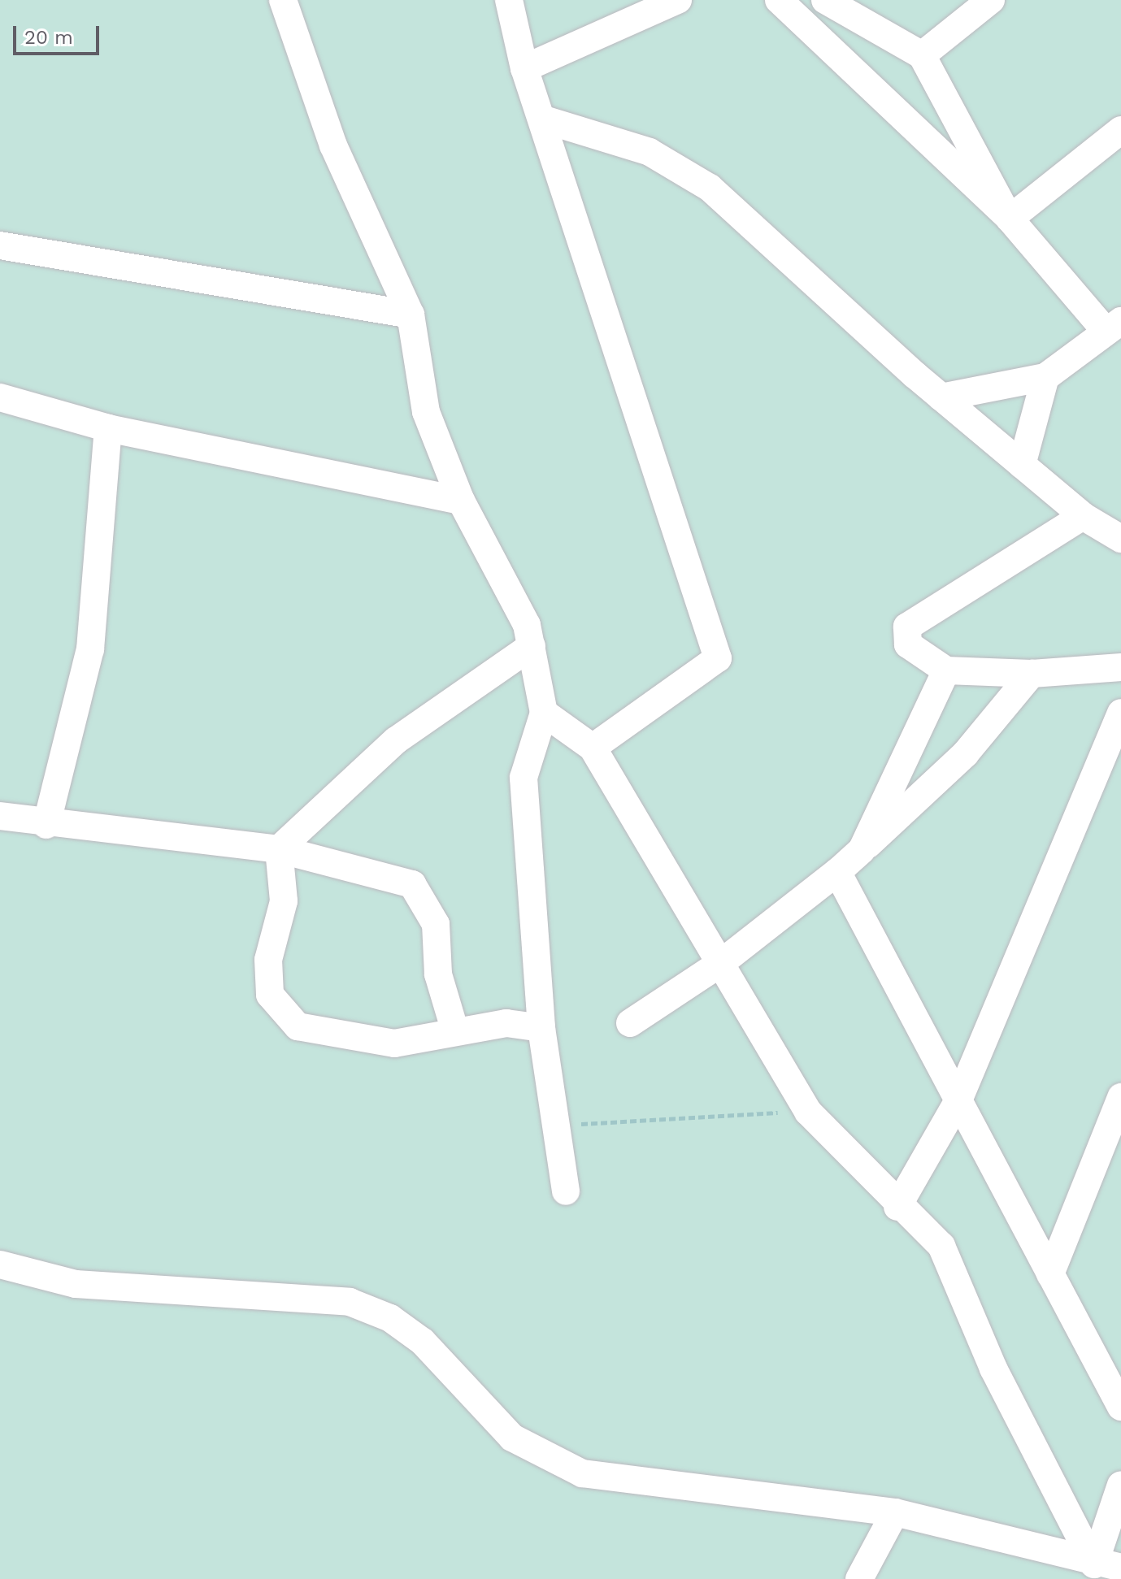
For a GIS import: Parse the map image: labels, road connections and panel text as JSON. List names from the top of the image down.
{
  "scale_bar": "20 m"
}
